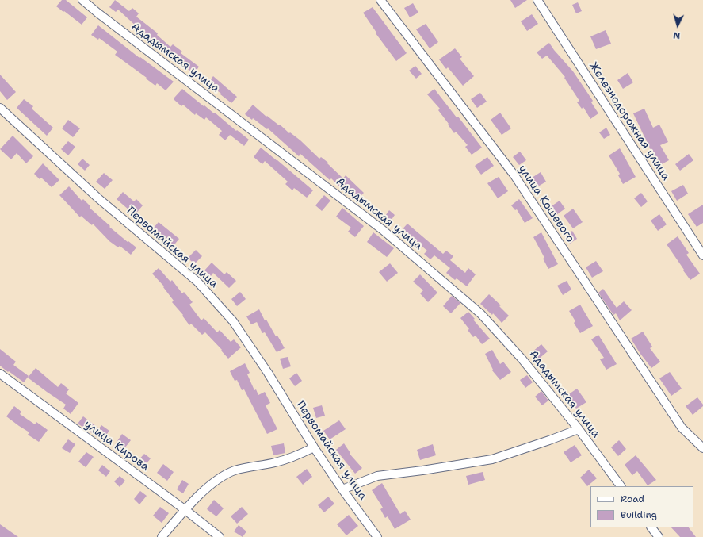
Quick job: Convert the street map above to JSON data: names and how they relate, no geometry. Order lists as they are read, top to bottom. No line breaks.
{"streets":{"street":["Ададымская улица","Железнодорожная улица","улица Кошевого","Первомайская улица","улица Кирова"]},"legend":["Road","Building"],"north":"bottom"}
